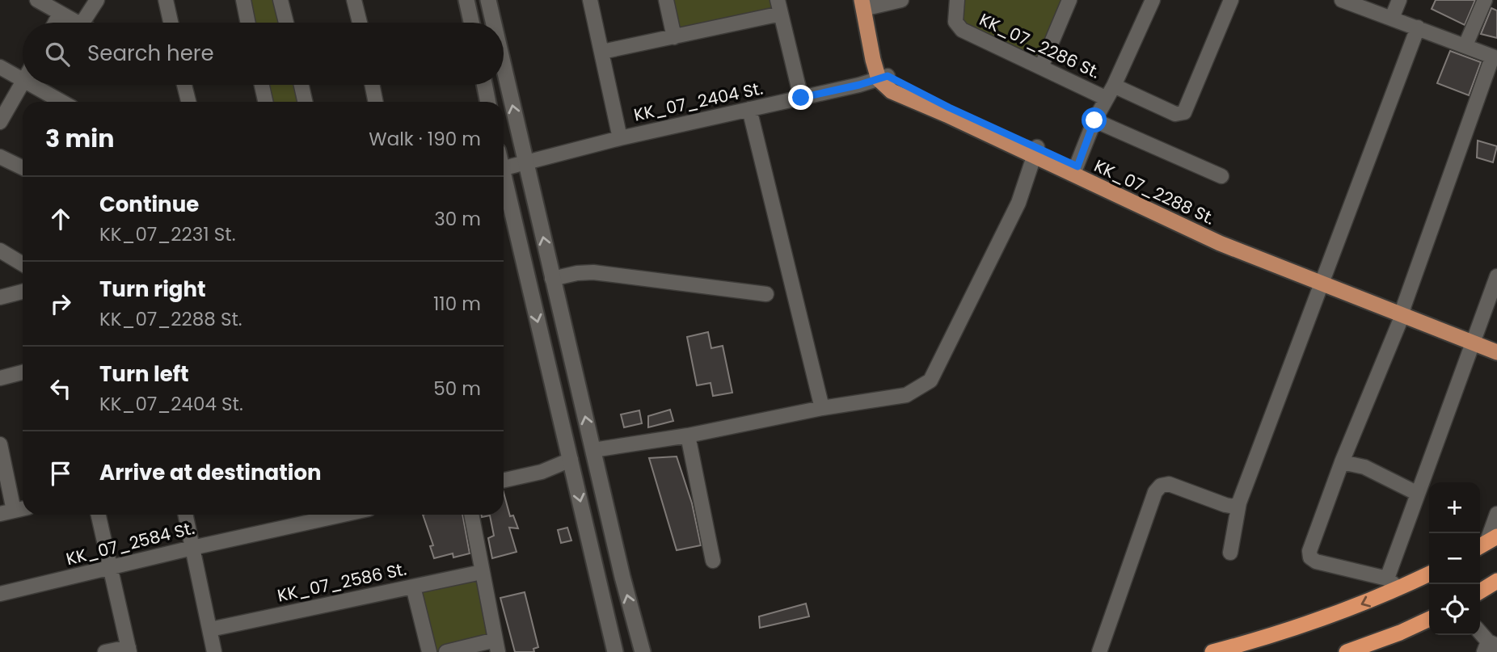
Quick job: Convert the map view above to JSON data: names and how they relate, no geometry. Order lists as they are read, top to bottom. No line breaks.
{"streets":{"main road":["KK_07_2288 St."],"street":["KK_07_2286 St.","KK_07_2404 St.","KK_07_2584 St.","KK_07_2586 St."]},"crossings":[["KK_07_2404 St.","KK_07_2288 St."]],"page":{"search":"Search here","heading":["3 min","Walk · 190 m"],"list":[["Continue","KK_07_2231 St.","30 m"],["Turn right","KK_07_2288 St.","110 m"],["Turn left","KK_07_2404 St.","50 m"],"Arrive at destination"],"map_buttons":["+","−"]}}
